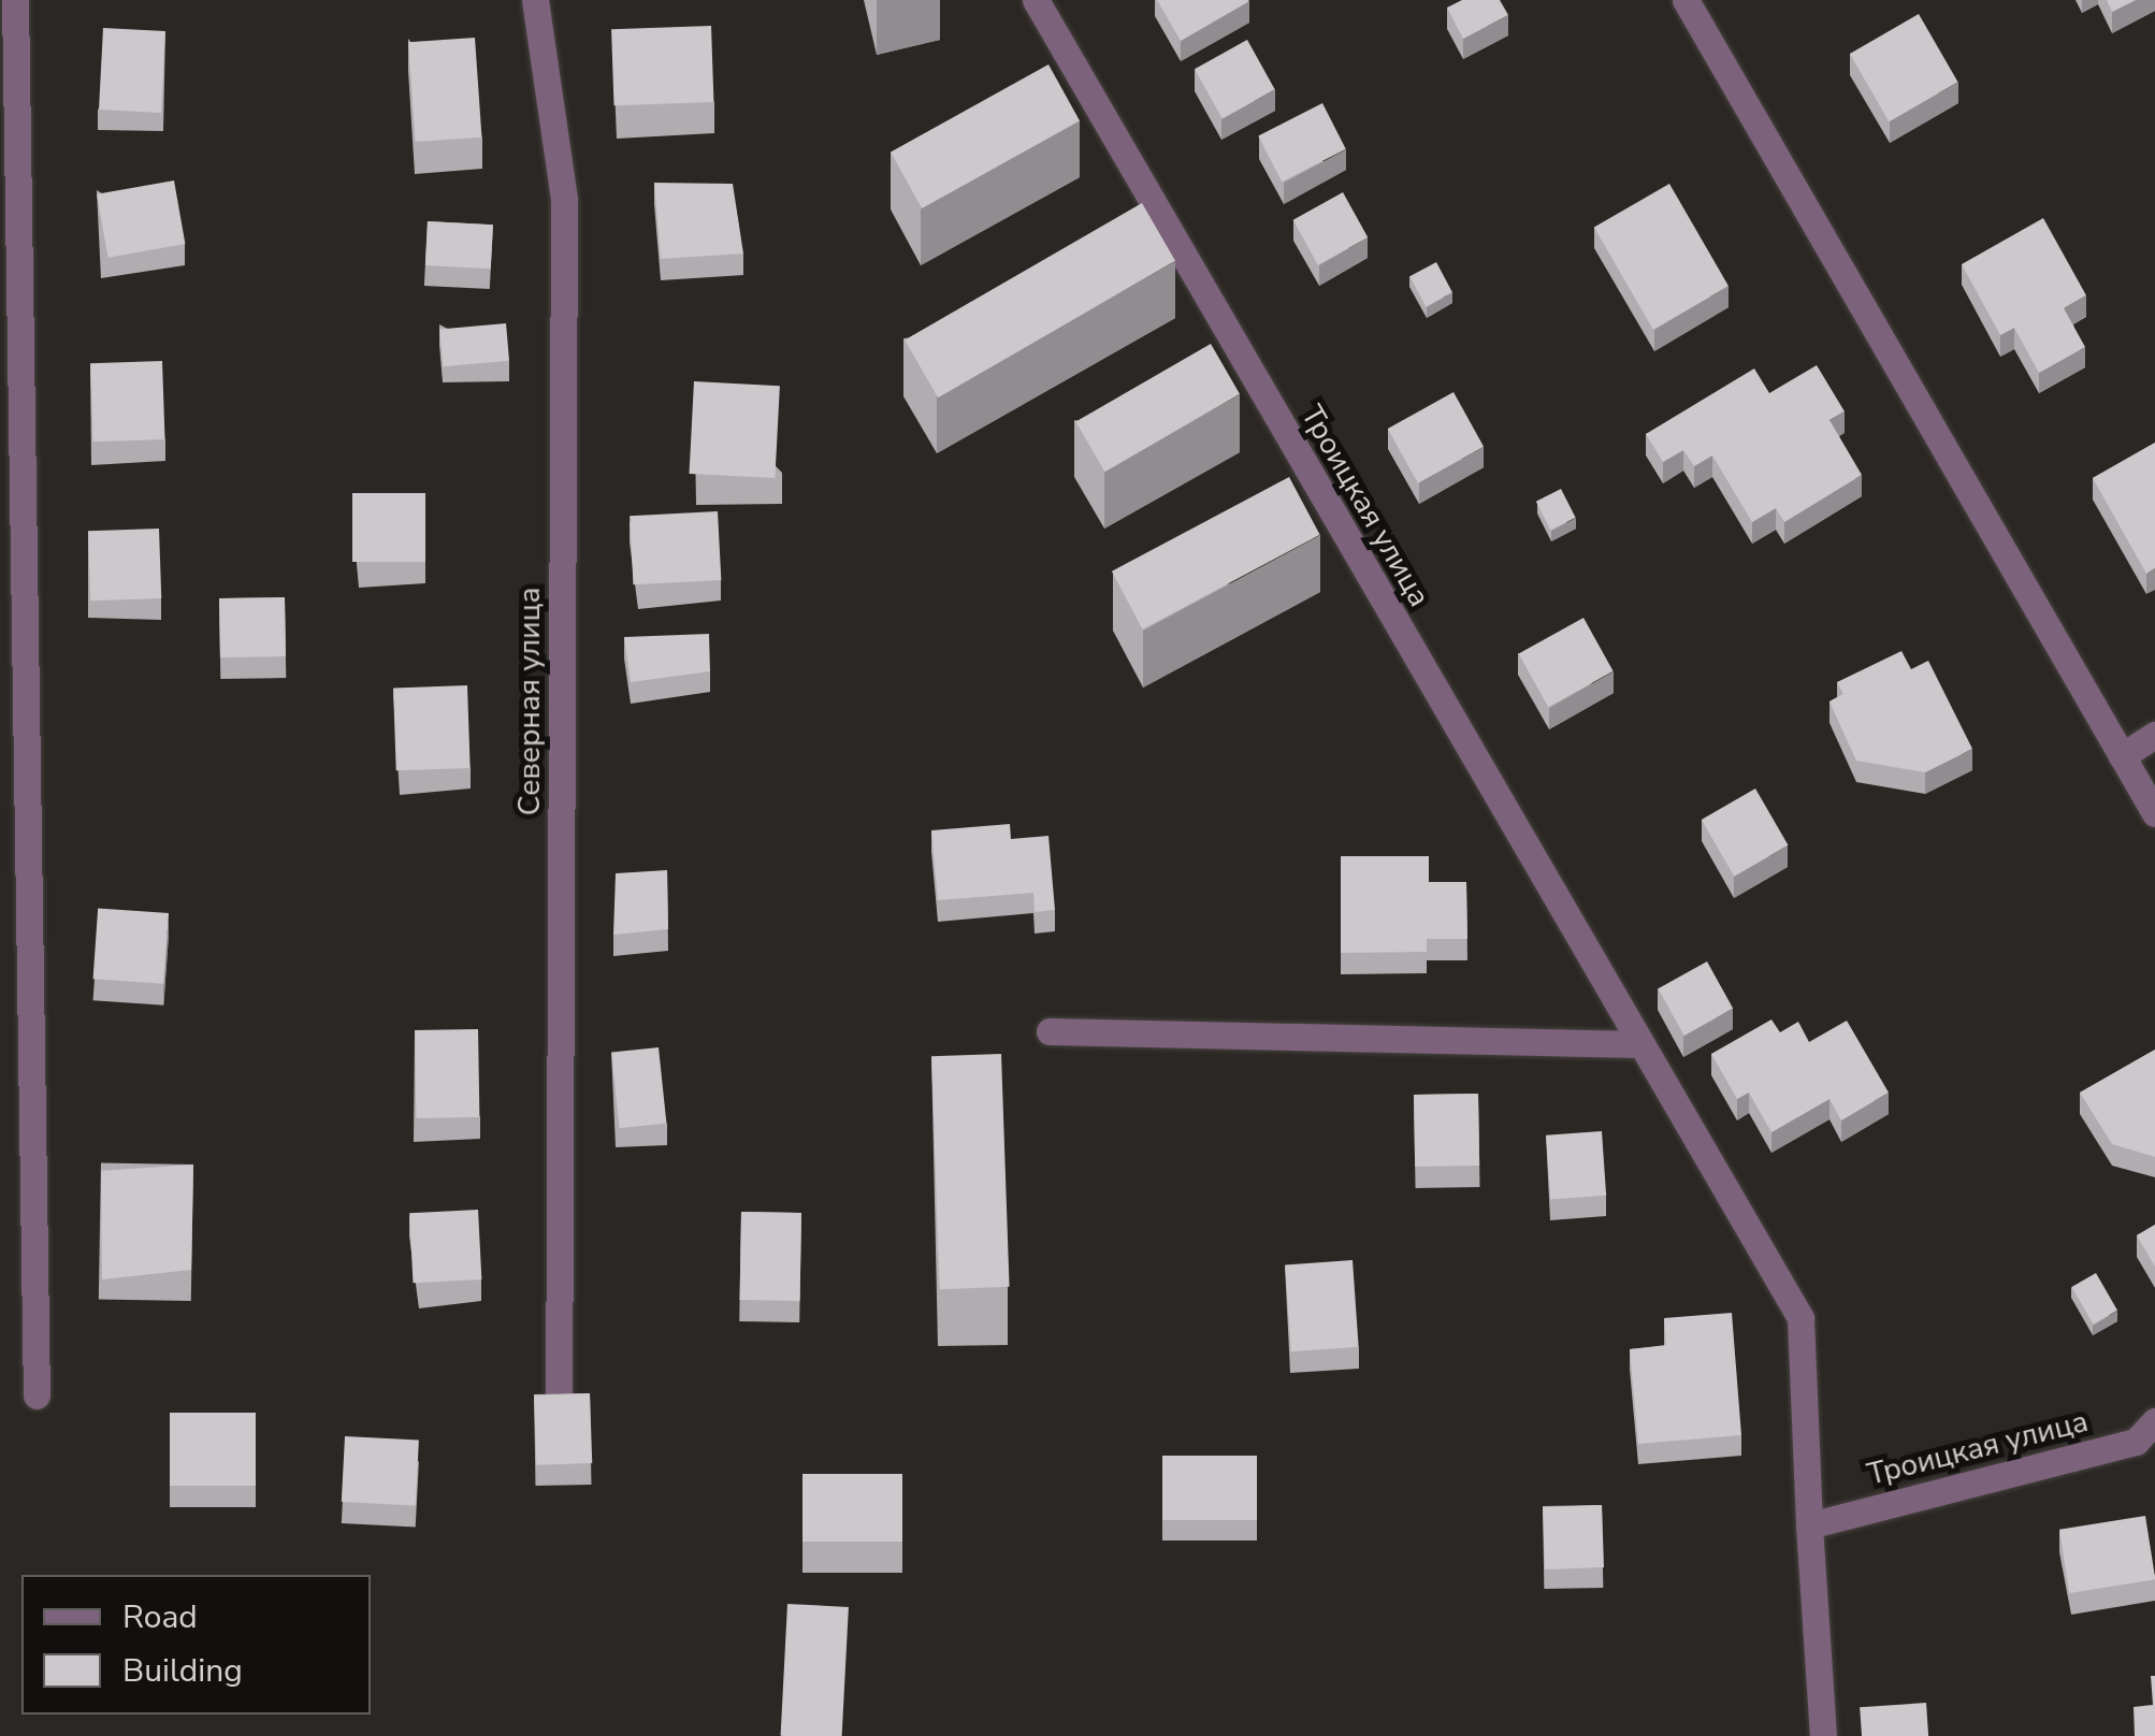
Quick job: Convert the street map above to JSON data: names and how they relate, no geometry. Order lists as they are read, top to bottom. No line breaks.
{"streets":{"street":["Троицкая улица","Северная улица"]},"legend":["Road","Building"]}
